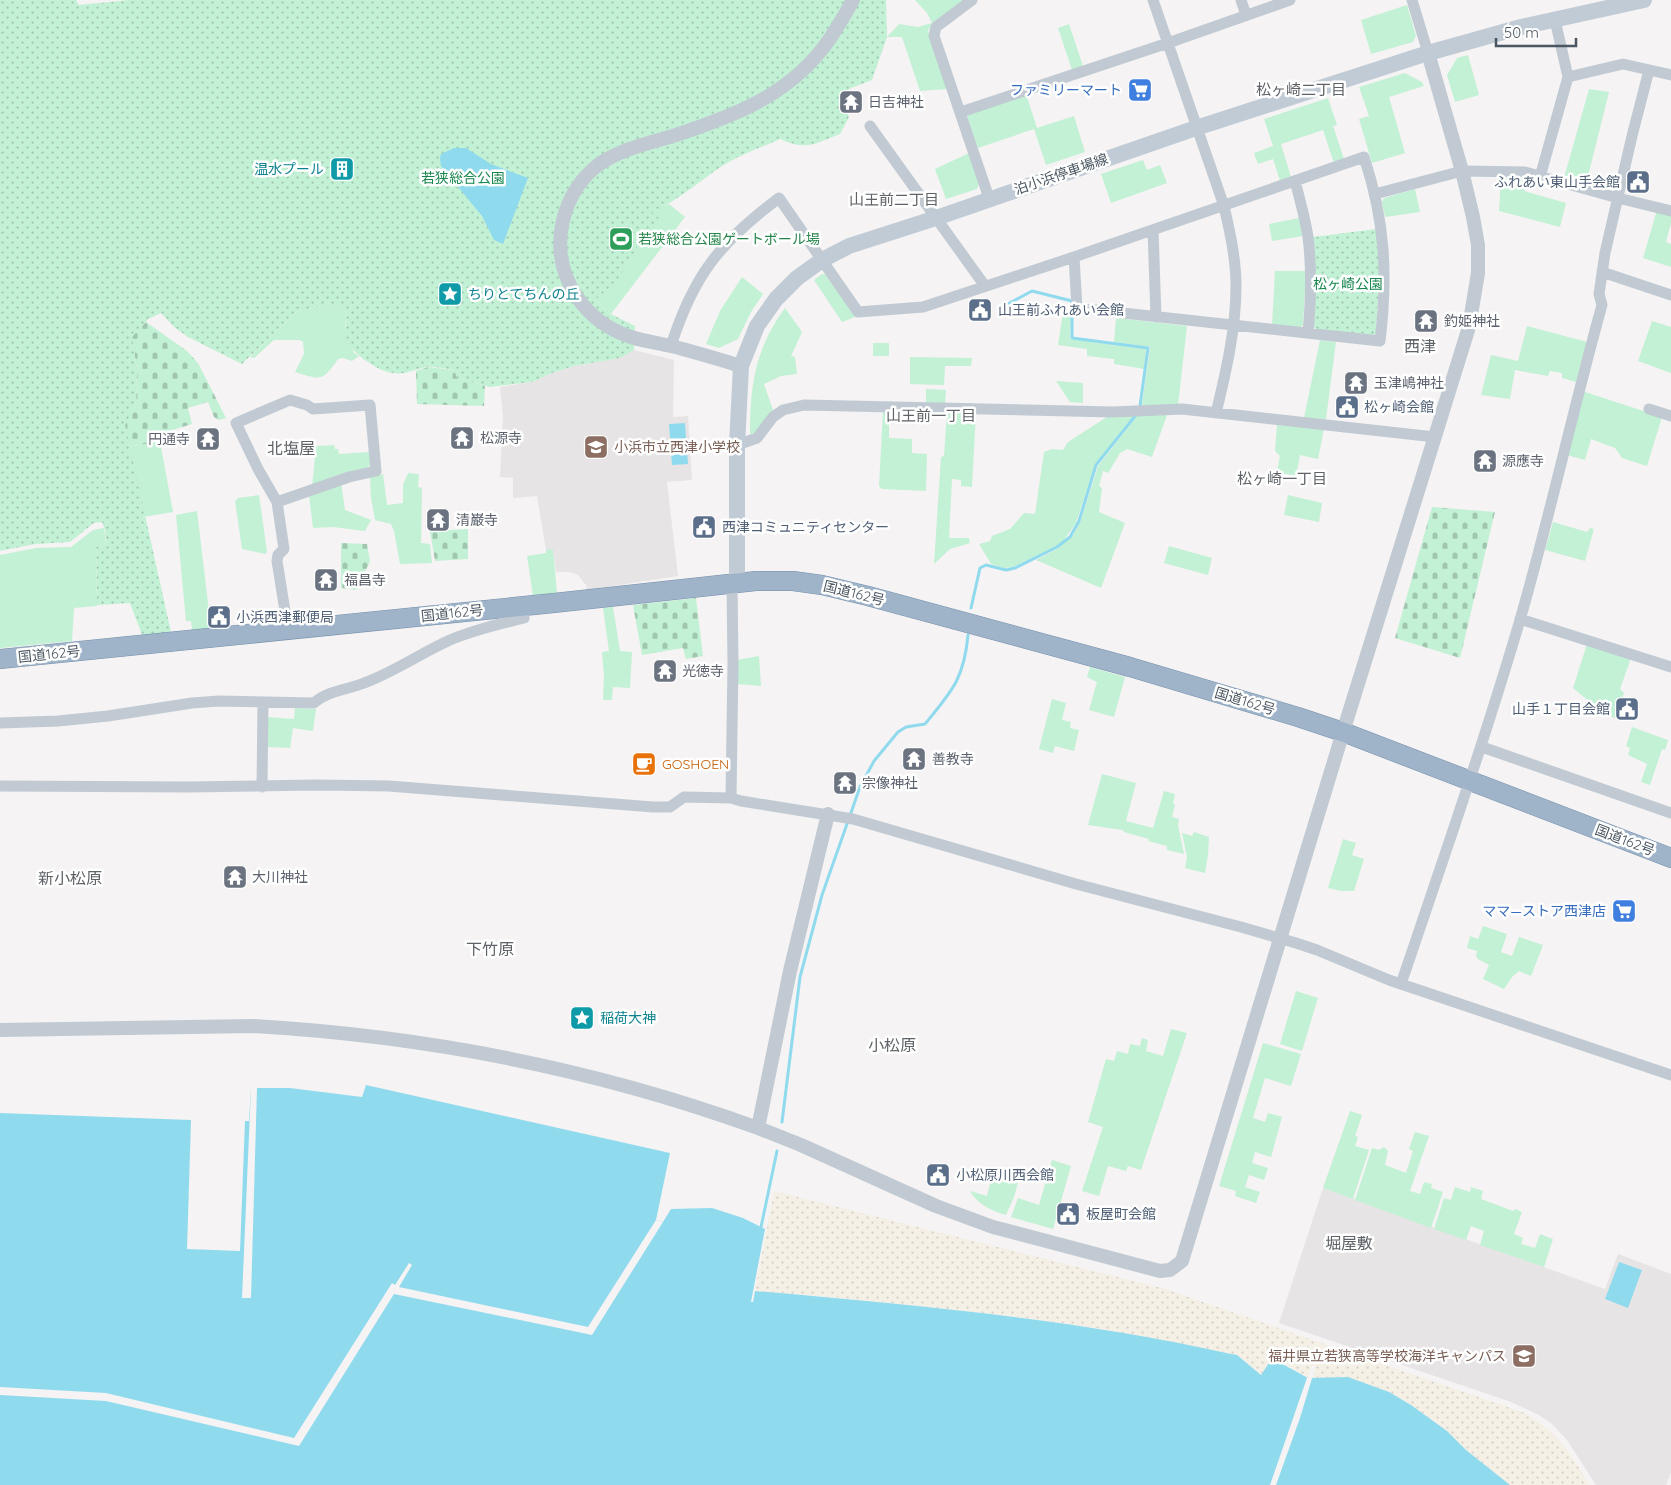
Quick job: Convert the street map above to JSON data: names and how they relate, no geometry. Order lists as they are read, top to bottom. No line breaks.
{"streets":{"highway":["国道162号"],"main road":["泊小浜停車場線"]},"crossings":[["泊小浜停車場線","国道162号"]],"districts":["松ヶ崎二丁目","山王前二丁目","西津","山王前一丁目","北塩屋","松ヶ崎一丁目","新小松原","下竹原","小松原","堀屋敷"],"parks":["若狭総合公園","松ヶ崎公園"],"places":{"supermarket":["ファミリーマート","ママ―ストア西津店"],"temple":["日吉神社","釣姫神社","玉津嶋神社","松源寺","円通寺","源應寺","清巌寺","福昌寺","光徳寺","善教寺","宗像神社","大川神社"],"building":["温水プール"],"public building":["ふれあい東山手会館","山王前ふれあい会館","松ヶ崎会館","西津コミュニティセンター","小浜西津郵便局","山手１丁目会館","小松原川西会館","板屋町会館"],"sports":["若狭総合公園ゲートボール場"],"place":["ちりとてちんの丘","稲荷大神"],"school or university":["小浜市立西津小学校","福井県立若狭高等学校海洋キャンパス"],"cafe":["GOSHOEN"]},"scale_bar":"50 m"}
